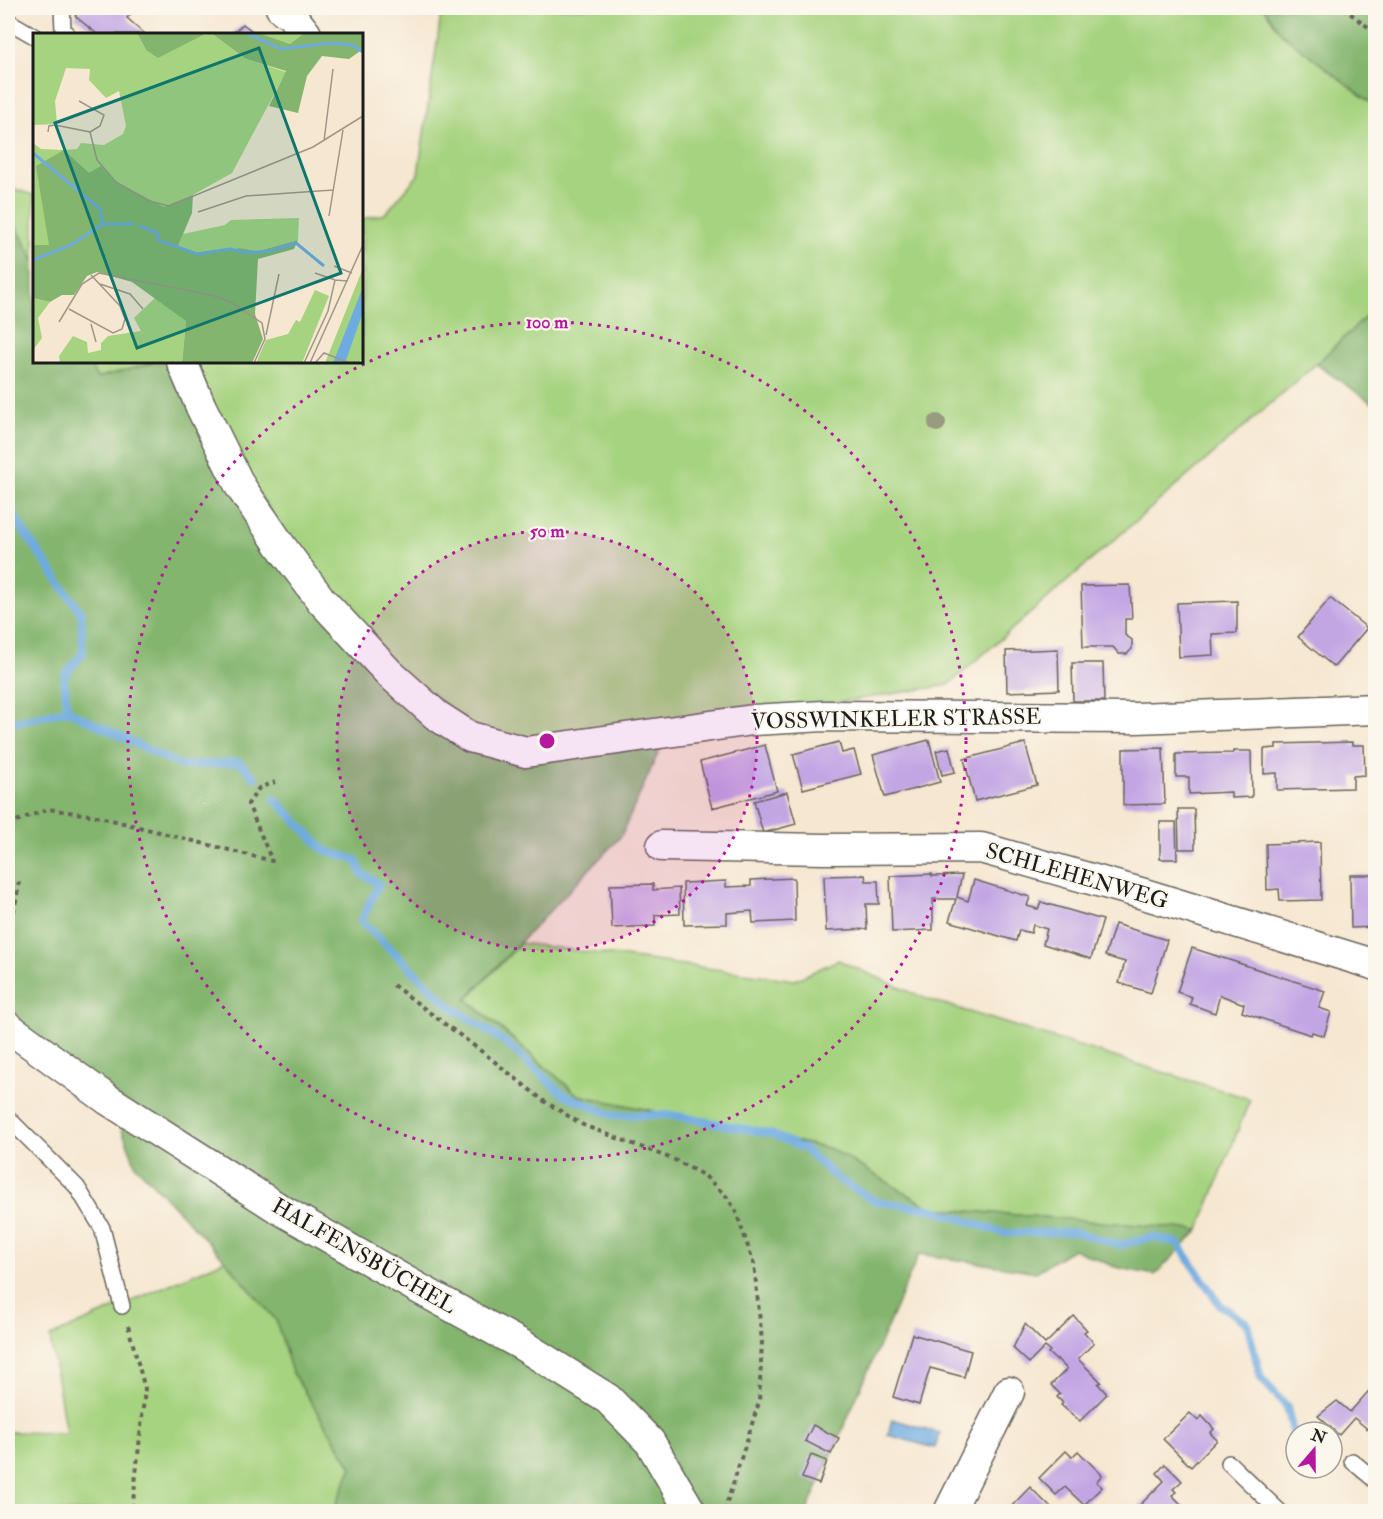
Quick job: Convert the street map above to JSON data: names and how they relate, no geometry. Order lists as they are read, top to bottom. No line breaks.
{"streets":{"street":["VOSSWINKELER STRASSE","SCHLEHENWEG","HALFENSBÜCHEL"]},"north":"top","rings":["100 m","50 m"]}
